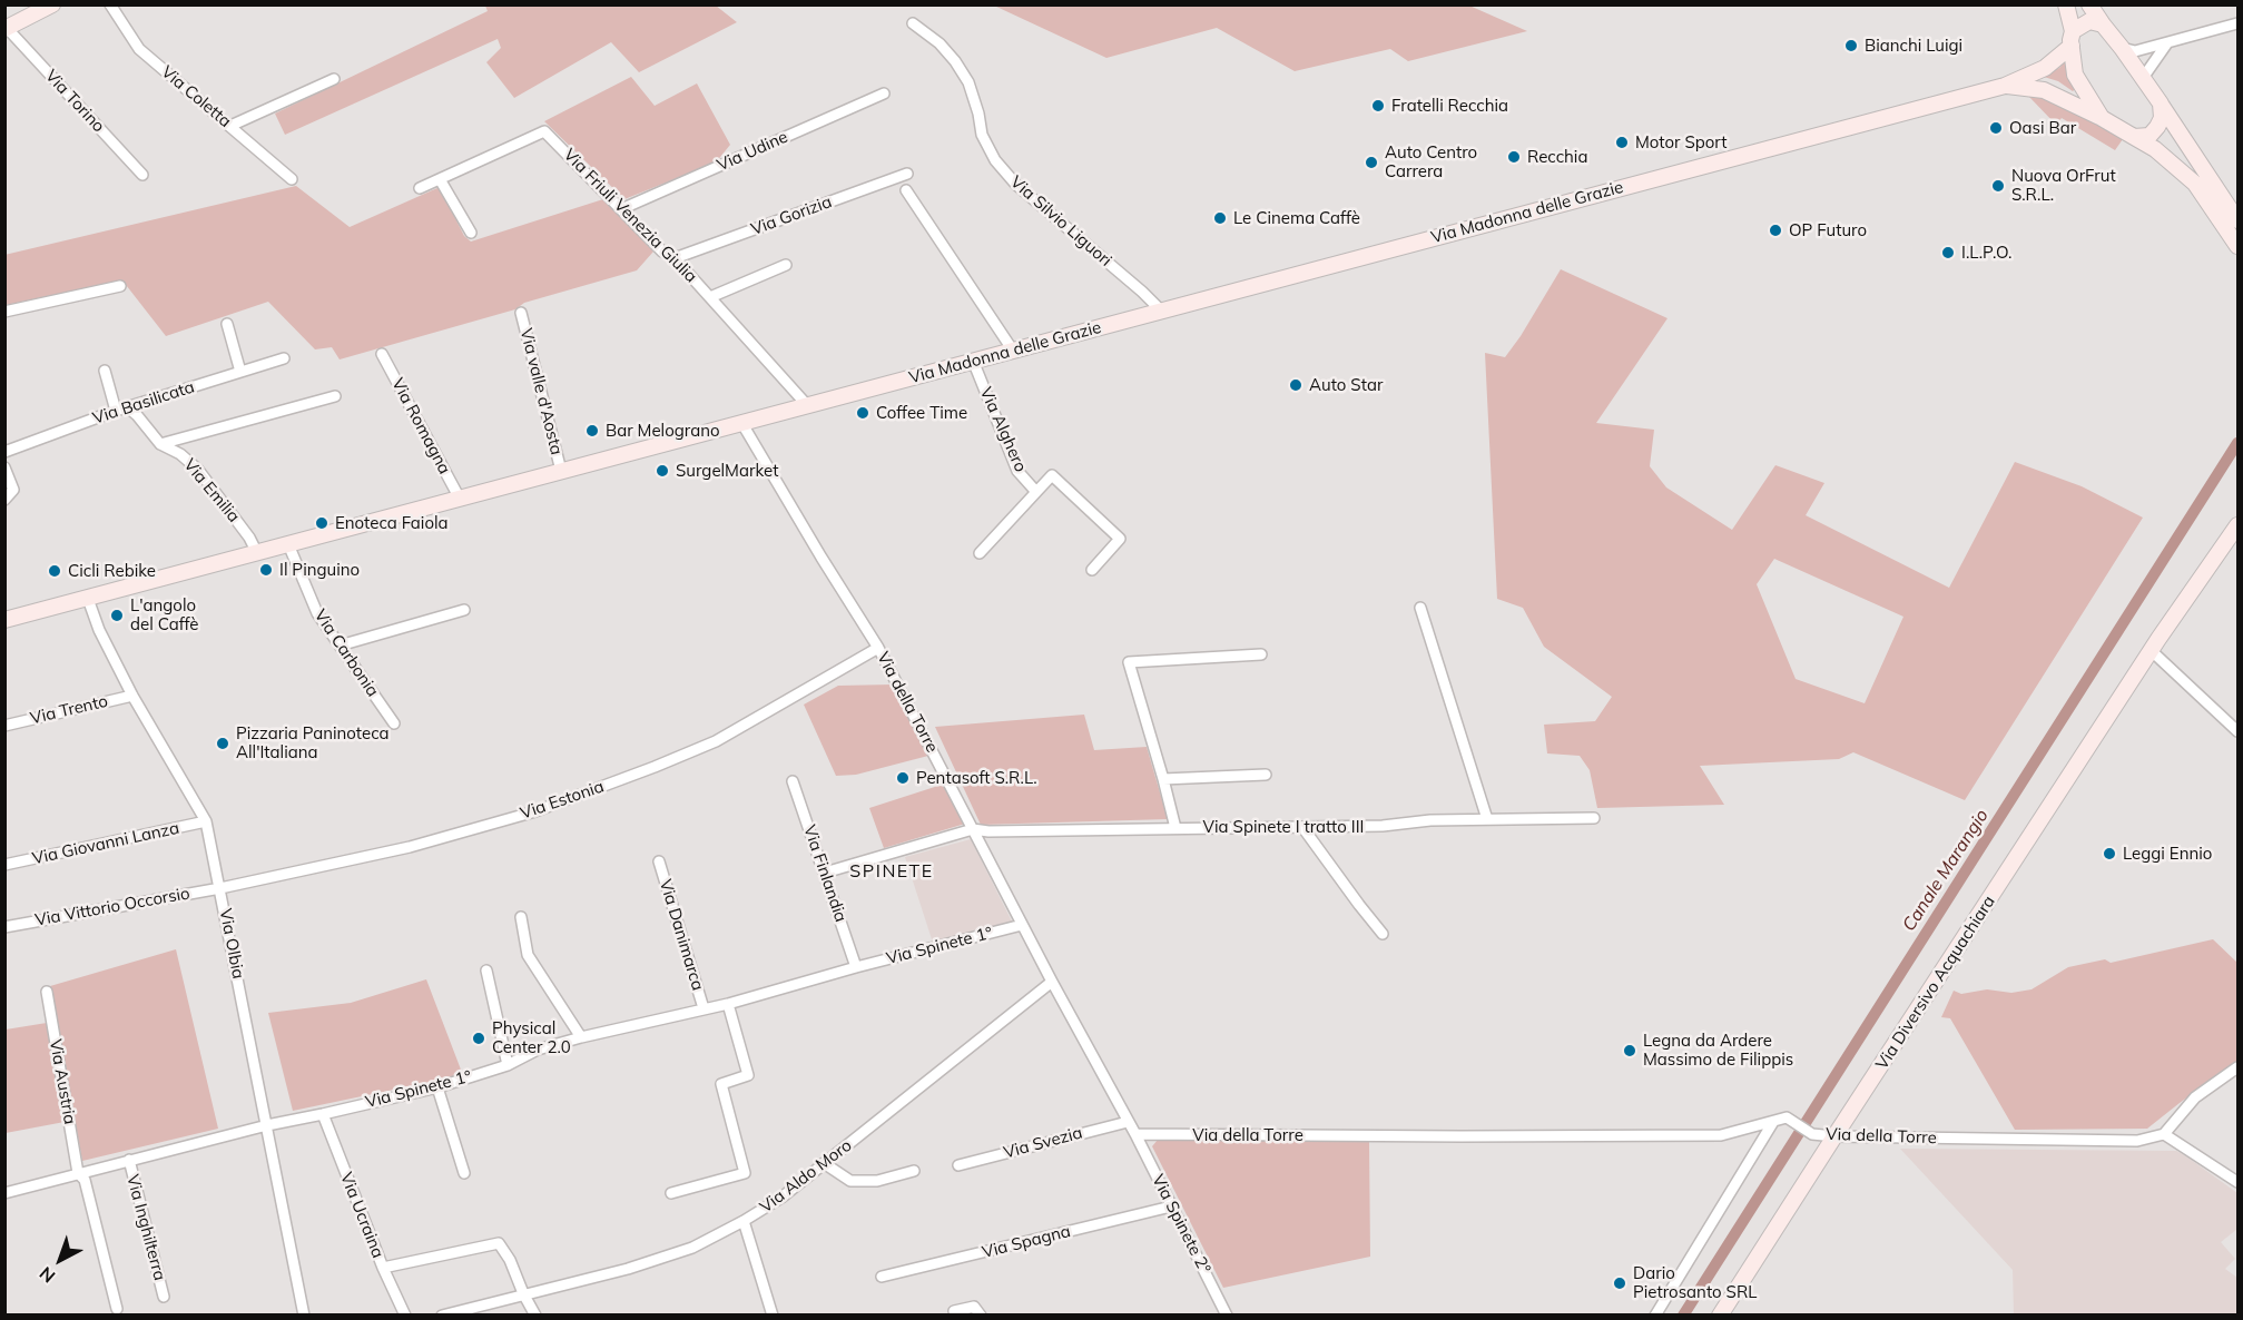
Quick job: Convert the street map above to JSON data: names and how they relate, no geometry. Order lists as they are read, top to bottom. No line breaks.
{"streets":{"street":["Via Coletta","Via Torino","Via Udine","Via Madonna delle Grazie","Via Friuli Venezia Giulia","Via Gorizia","Via Silvio Liguori","Via valle d'Aosta","Via Basilicata","Via Romagna","Via Alghero","Via Emilia","Via Carbonia","Via della Torre","Via Trento","Via Estonia","Via Spinete I tratto III","Via Giovanni Lanza","Via Finlandia","Via Vittorio Occorsio","Via Danimarca","Via Olbia","Via Spinete 1°","Via Diversivo Acquachiara","Via Austria","Via Svezia","Via Aldo Moro","Via Ucraina","Via Spinete 2°","Via Inghilterra","Via Spagna"]},"crossings":[["Via Udine","Via Friuli Venezia Giulia"],["Via Madonna delle Grazie","Via Friuli Venezia Giulia"],["Via Madonna delle Grazie","Via Silvio Liguori"],["Via Madonna delle Grazie","Via valle d'Aosta"],["Via Madonna delle Grazie","Via Romagna"],["Via Madonna delle Grazie","Via Alghero"],["Via Madonna delle Grazie","Via Emilia"],["Via Madonna delle Grazie","Via Carbonia"],["Via Madonna delle Grazie","Via della Torre"],["Via Madonna delle Grazie","Via Olbia"],["Via Friuli Venezia Giulia","Via Gorizia"],["Via Basilicata","Via Emilia"],["Via della Torre","Via Estonia"],["Via della Torre","Via Spinete I tratto III"],["Via della Torre","Via Spinete 1°"],["Via della Torre","Via Diversivo Acquachiara"],["Via della Torre","Via Svezia"],["Via della Torre","Via Aldo Moro"],["Via della Torre","Via Spinete 2°"],["Via Trento","Via Olbia"],["Via Estonia","Via Vittorio Occorsio"],["Via Estonia","Via Olbia"],["Via Spinete I tratto III","Via Finlandia"],["Via Giovanni Lanza","Via Olbia"],["Via Finlandia","Via Spinete 1°"],["Via Vittorio Occorsio","Via Olbia"],["Via Danimarca","Via Spinete 1°"],["Via Olbia","Via Spinete 1°"],["Via Spinete 1°","Via Austria"],["Via Spinete 1°","Via Ucraina"],["Via Spinete 1°","Via Inghilterra"],["Via Spinete 2°","Via Spagna"]],"districts":["SPINETE"],"water":["Canale Marangio"],"places":["Bianchi Luigi","Fratelli Recchia","Oasi Bar","Motor Sport","Recchia","Auto Centro Carrera","Nuova OrFrut S.R.L.","Le Cinema Caffè","OP Futuro","I.L.P.O.","Auto Star","Coffee Time","Bar Melograno","SurgelMarket","Enoteca Faiola","Il Pinguino","Cicli Rebike","L'angolo del Caffè","Pizzaria Paninoteca All'Italiana","Pentasoft S.R.L.","Leggi Ennio","Physical Center 2.0","Legna da Ardere Massimo de Filippis","Dario Pietrosanto SRL"],"north":"bottom left"}
